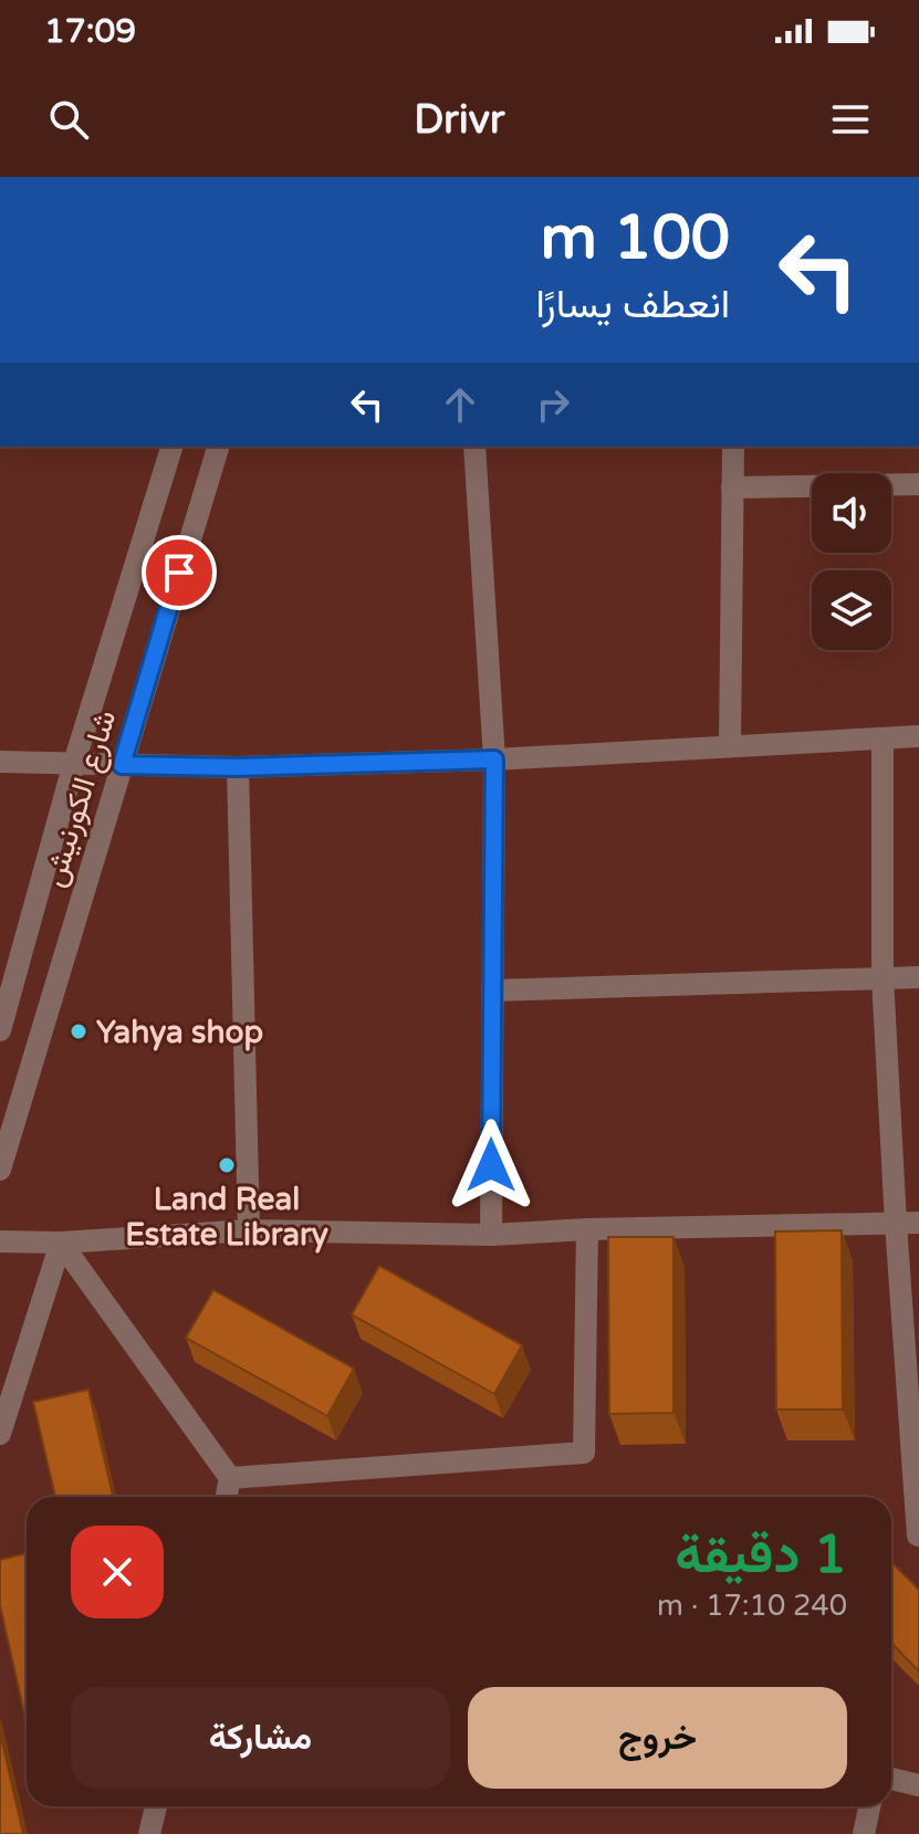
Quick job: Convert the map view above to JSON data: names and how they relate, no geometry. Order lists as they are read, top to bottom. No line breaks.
{"streets":{"street":["شارع الكورنيش"]},"places":["Yahya shop","Land Real Estate Library"],"page":{"status":"17:09","header":"Drivr","turn":["100 m","انعطف يسارًا"],"heading":["1 دقيقة","240 m · 17:10"],"buttons":["خروج","مشاركة"]}}
